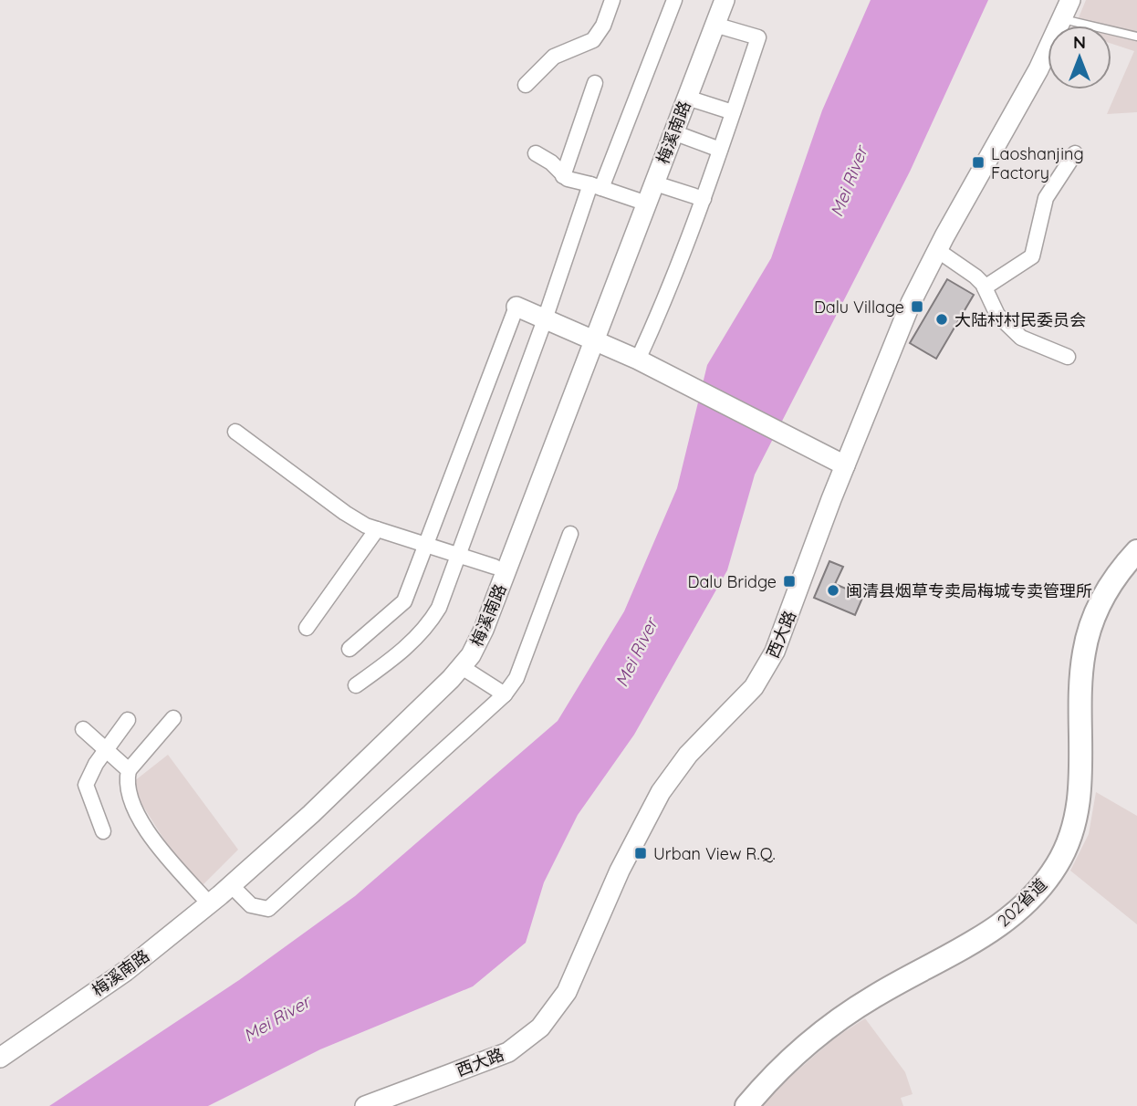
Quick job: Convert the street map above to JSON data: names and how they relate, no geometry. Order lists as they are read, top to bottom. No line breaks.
{"streets":{"main road":["梅溪南路","西大路","202省道"]},"water":["Mei River"],"places":{"transit":["Laoshanjing Factory","Dalu Village","Dalu Bridge","Urban View R.Q."],"other":["大陆村村民委员会","闽清县烟草专卖局梅城专卖管理所"]},"north":"top"}
